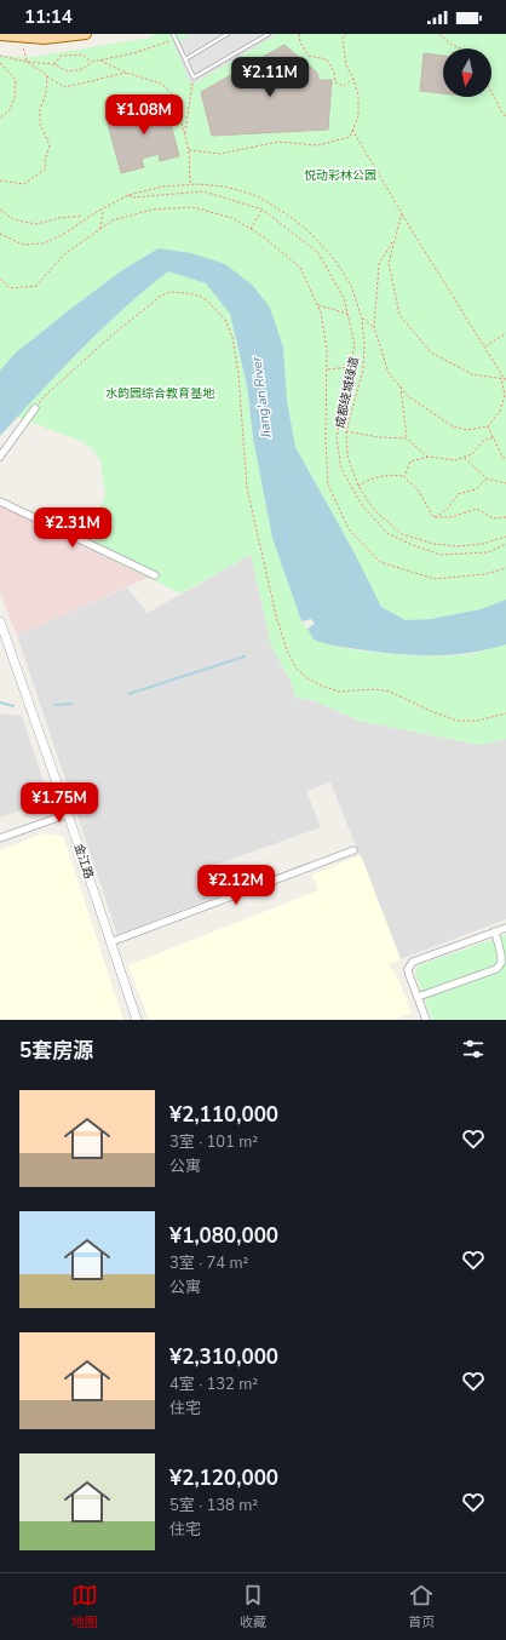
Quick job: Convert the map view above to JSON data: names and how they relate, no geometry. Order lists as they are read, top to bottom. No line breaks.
{"streets":{"street":["金江路"],"path":["成都绕城绿道"]},"water":["Jiang'an River"],"parks":["悦动彩林公园","水韵园综合教育基地"],"north":"bottom","page":{"status":"11:14","price":["¥2.11M","¥1.08M","¥2.31M","¥1.75M","¥2.12M"],"heading":"5套房源","list":[{"name":"¥2,110,000","note":"3室 · 101 m² · 公寓"},{"name":"¥1,080,000","note":"3室 · 74 m² · 公寓"},{"name":"¥2,310,000","note":"4室 · 132 m² · 住宅"},{"name":"¥2,120,000","note":"5室 · 138 m² · 住宅"}],"tabs":["地图","收藏","首页"]}}
